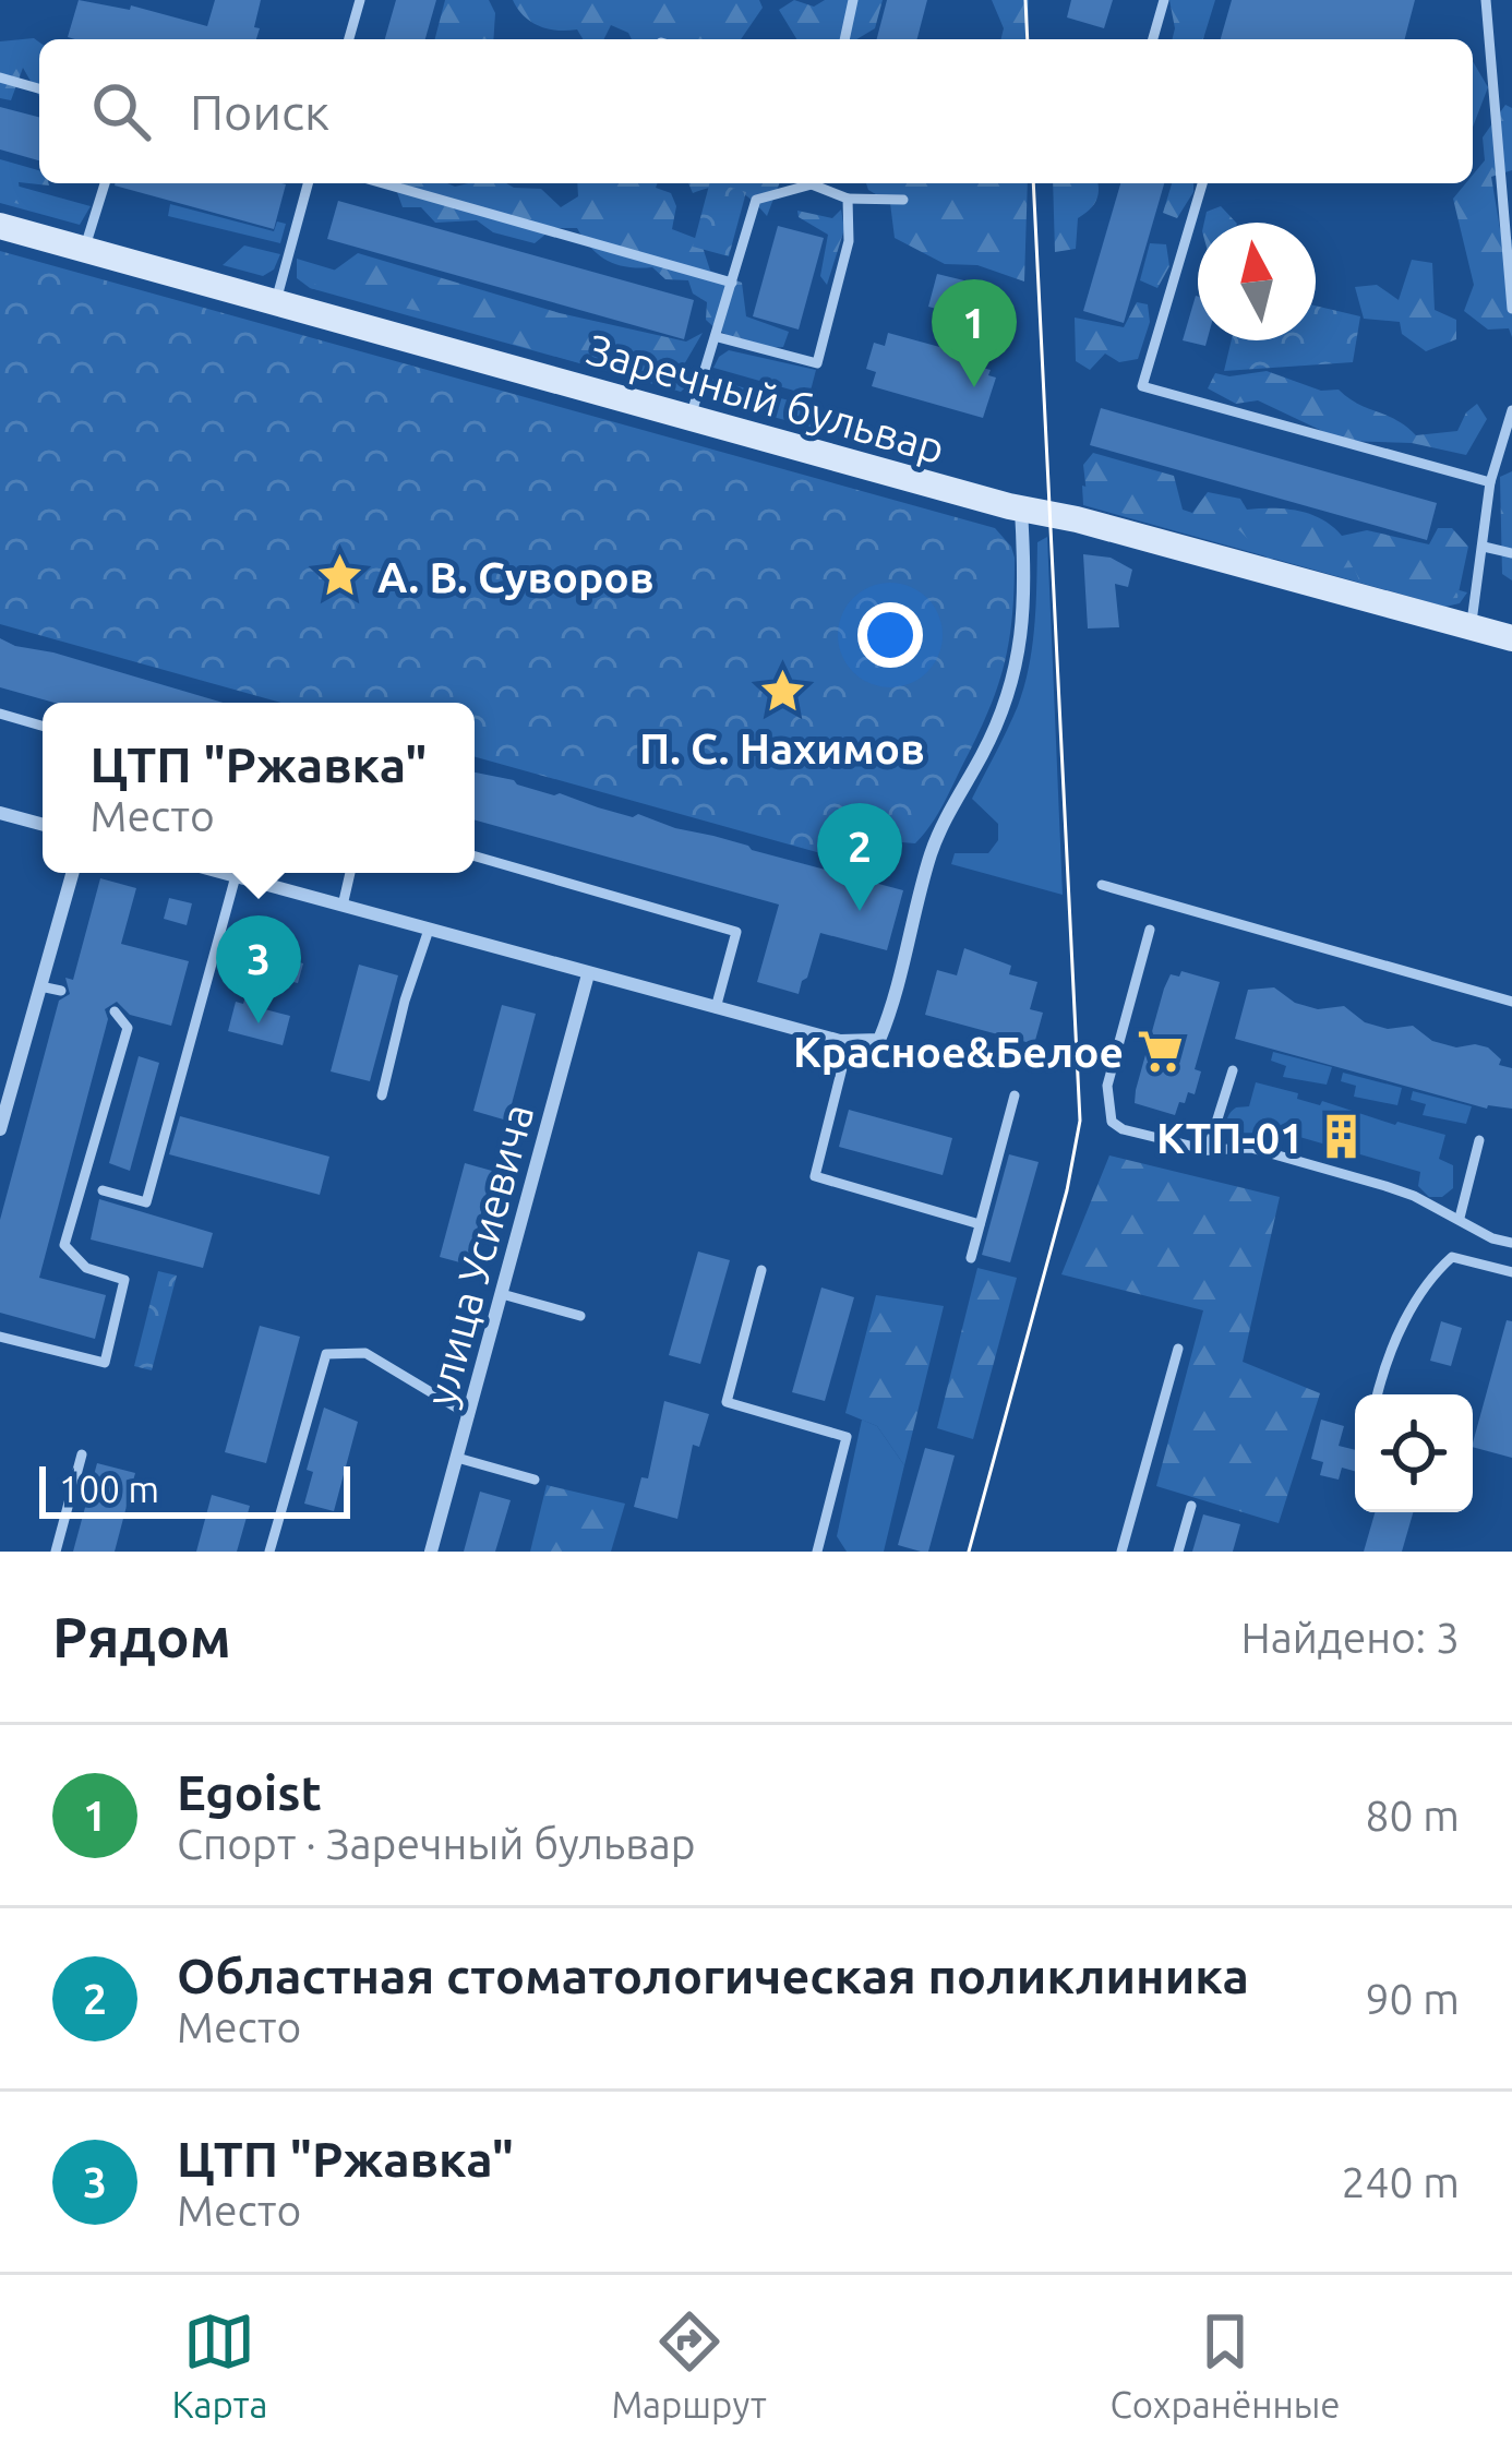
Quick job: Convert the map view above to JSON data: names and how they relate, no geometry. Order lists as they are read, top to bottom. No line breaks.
{"streets":{"street":["Заречный бульвар","улица Усиевича"]},"places":{"place":["А. В. Суворов","П. С. Нахимов"],"supermarket":["Красное&Белое"],"building":["КТП-01"]},"scale_bar":"100 m","north":"top","page":{"search":"Поиск","pins":["1","2","3"],"popup":["ЦТП \"Ржавка\"","Место"],"scale":"100 m","heading":["Рядом","Найдено: 3"],"list":[{"mark":"1","name":"Egoist","note":"Спорт · Заречный бульвар","value":"80 m"},{"mark":"2","name":"Областная стоматологическая поликлиника","note":"Место","value":"90 m"},{"mark":"3","name":"ЦТП \"Ржавка\"","note":"Место","value":"240 m"}],"nav":["Карта","Маршрут","Сохранённые"]}}
